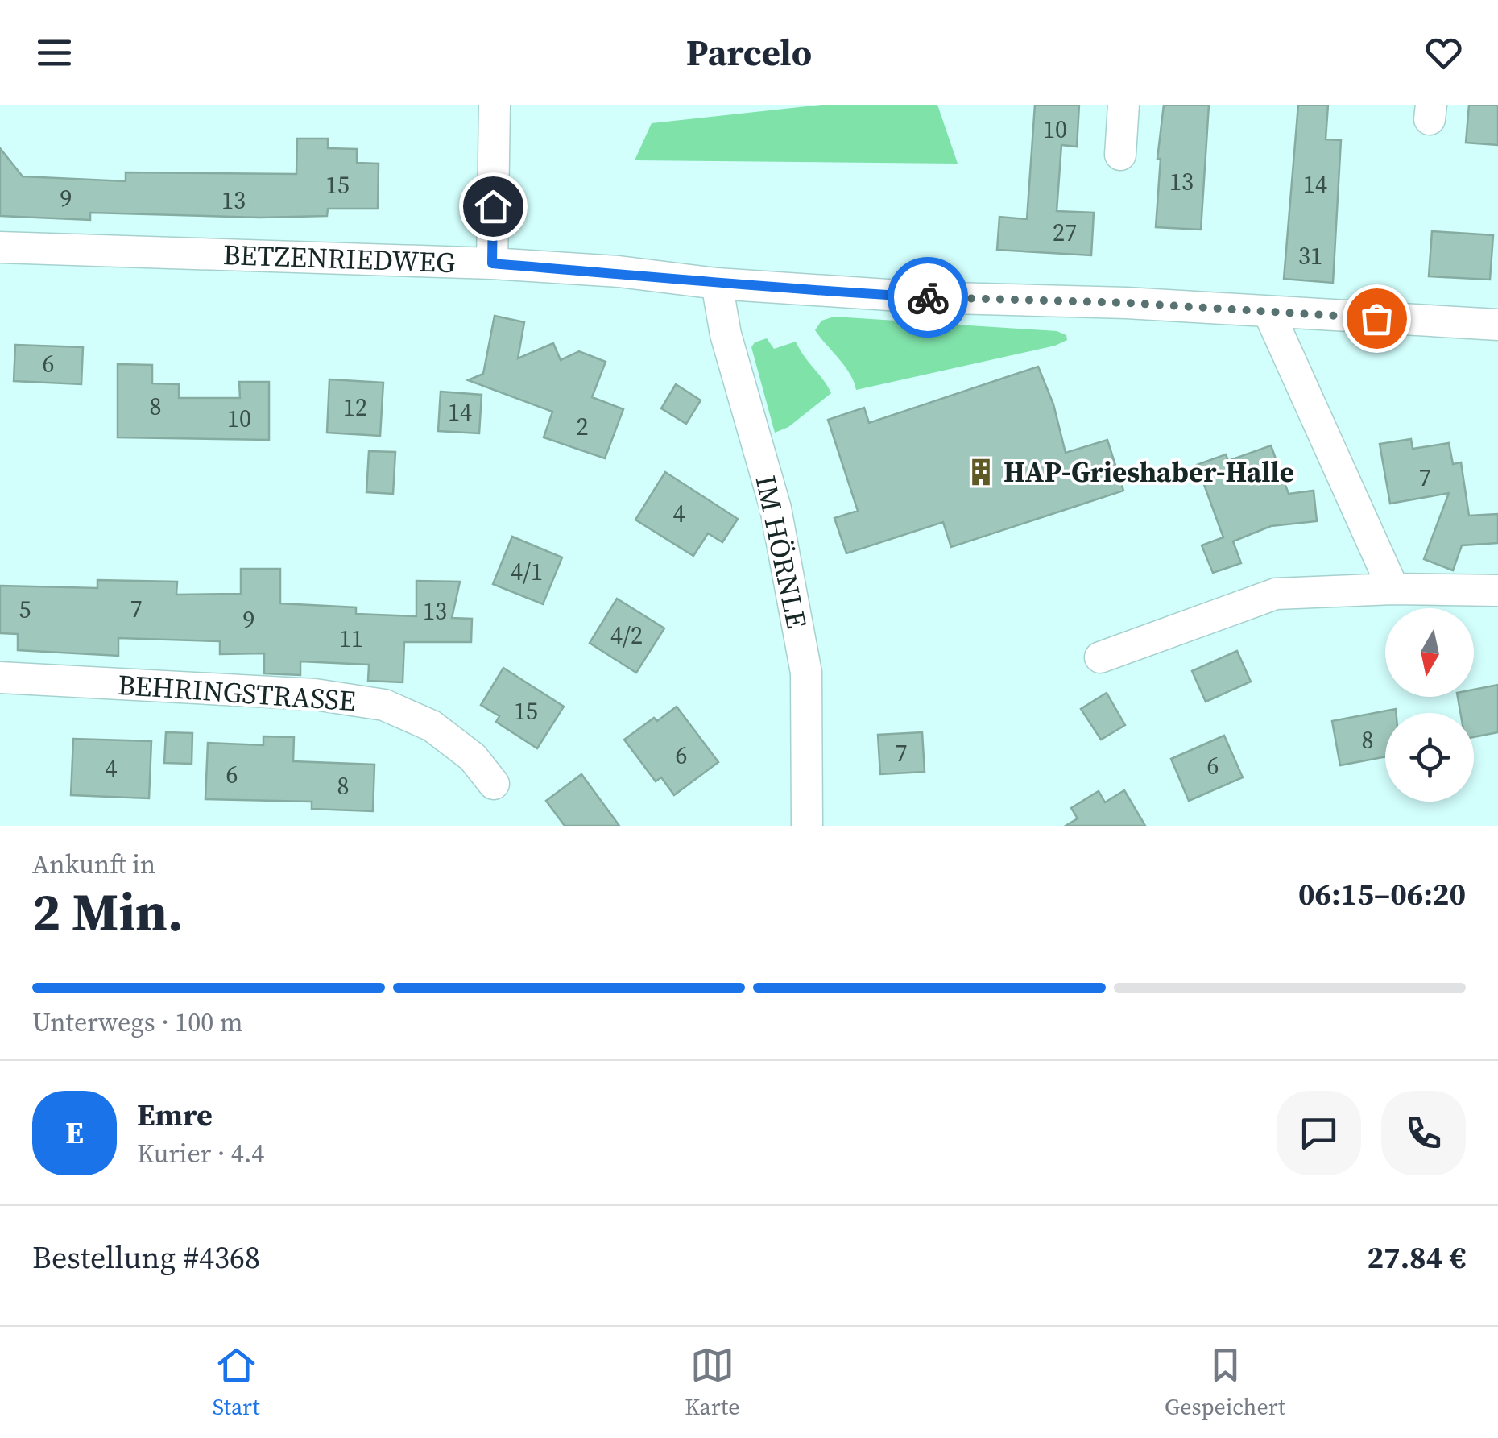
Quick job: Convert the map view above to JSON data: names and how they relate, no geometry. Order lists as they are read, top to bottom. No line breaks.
{"streets":{"street":["BETZENRIEDWEG","IM HÖRNLE","BEHRINGSTRASSE"]},"crossings":[["BETZENRIEDWEG","IM HÖRNLE"]],"places":{"building":["HAP-Grieshaber-Halle"]},"house_numbers":["10","13","14","15","9","13","27","31","6","8","12","14","10","2","7","4","4/1","7","5","13","9","4/2","11","15","8","7","6","6","4","6","8"],"north":"bottom","page":{"header":"Parcelo","heading":["2 Min.","Ankunft in","06:15–06:20"],"panel":["Emre","Kurier · 4.4","Bestellung #4368","27.84 €"],"bar":"Unterwegs · 100 m","round":"E","tabs":["Start","Karte","Gespeichert"]}}
